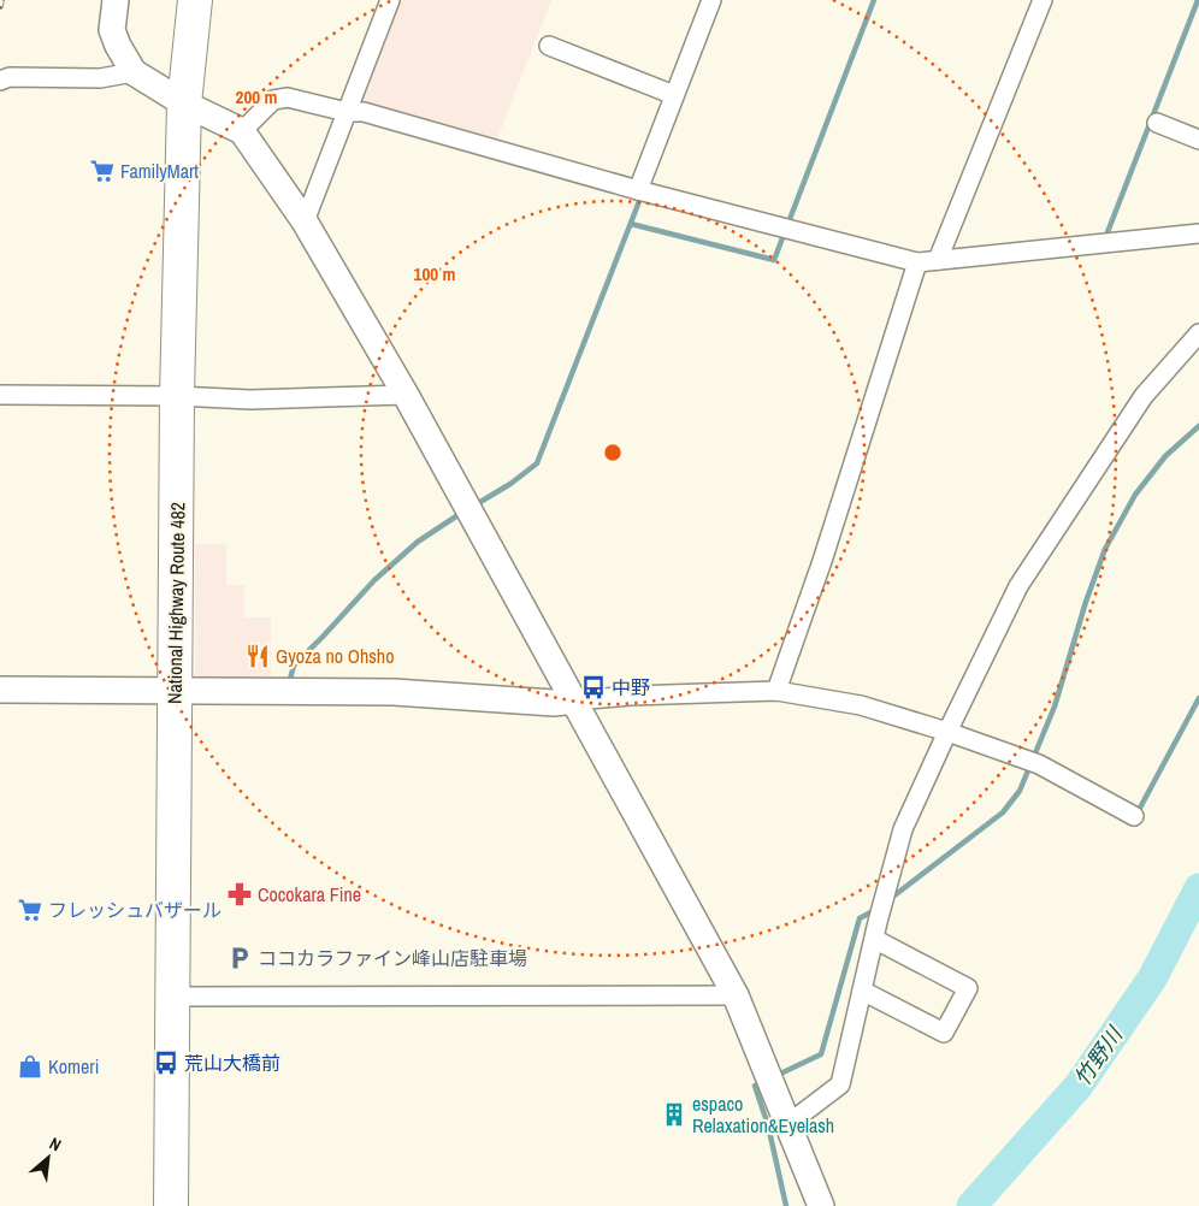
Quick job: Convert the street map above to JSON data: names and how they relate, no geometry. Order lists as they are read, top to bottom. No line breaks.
{"streets":{"highway":["National Highway Route 482"]},"water":["竹野川"],"places":{"supermarket":["FamilyMart","フレッシュバザール"],"restaurant":["Gyoza no Ohsho"],"bus stop":["中野","荒山大橋前"],"pharmacy":["Cocokara Fine"],"parking":["ココカラファイン峰山店駐車場"],"shop":["Komeri"],"building":["espaco Relaxation&Eyelash"]},"north":"top right","rings":["200 m","100 m"]}
